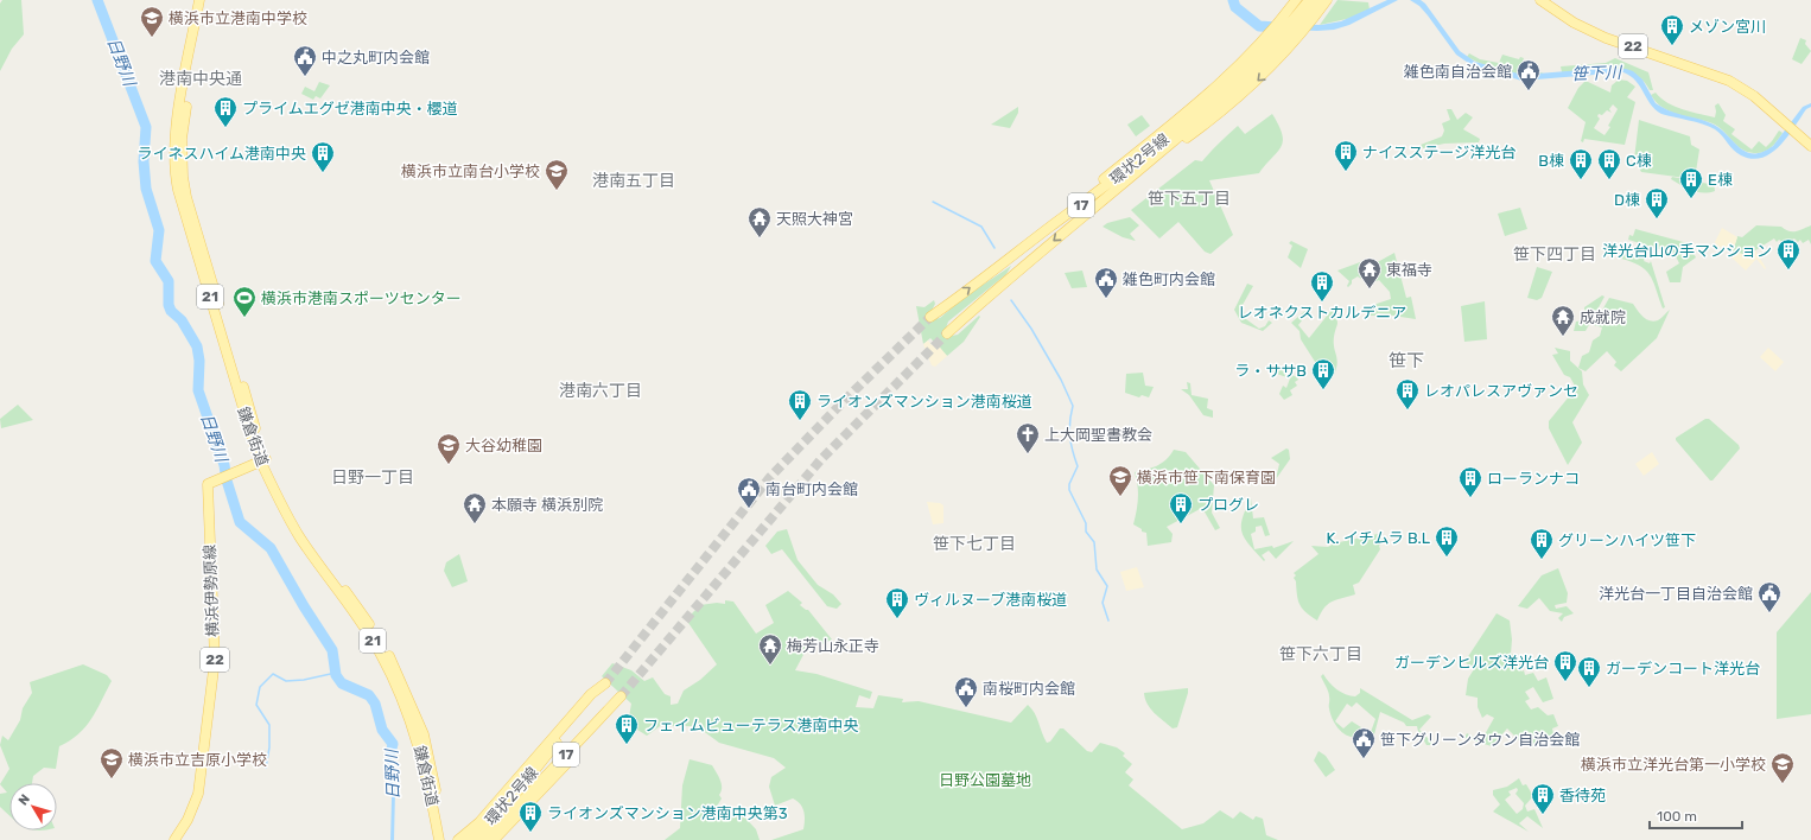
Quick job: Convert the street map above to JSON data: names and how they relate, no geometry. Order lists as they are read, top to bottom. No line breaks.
{"streets":{"main road":["22","環状2号線","17","21","鎌倉街道","横浜伊勢原線"]},"crossings":[["環状2号線","17"],["鎌倉街道","横浜伊勢原線"]],"districts":["港南中央通","港南五丁目","笹下五丁目","笹下四丁目","笹下","港南六丁目","日野一丁目","笹下七丁目","笹下六丁目"],"water":["日野川","笹下川"],"parks":["日野公園墓地"],"places":{"school or university":["横浜市立港南中学校","横浜市立南台小学校","大谷幼稚園","横浜市笹下南保育園","横浜市立吉原小学校","横浜市立洋光台第一小学校"],"building":["メゾン宮川","プライムエグゼ港南中央・櫻道","ナイスステージ洋光台","ライネスハイム港南中央","B棟","C棟","E棟","D棟","洋光台山の手マンション","レオネクストカルデニア","ラ・ササB","レオパレスアヴァンセ","ライオンズマンション港南桜道","ローランナコ","プログレ","K. イチムラ B.L","グリーンハイツ笹下","ヴィルヌーブ港南桜道","ガーデンヒルズ洋光台","ガーデンコート洋光台","フェイムビューテラス港南中央","香待苑","ライオンズマンション港南中央第3"],"public building":["中之丸町内会館","雑色南自治会館","雑色町内会館","南台町内会館","洋光台一丁目自治会館","南桜町内会館","笹下グリーンタウン自治会館"],"temple":["天照大神宮","東福寺","成就院","本願寺 横浜別院","梅芳山永正寺"],"sports":["横浜市港南スポーツセンター"],"church":["上大岡聖書教会"]},"scale_bar":"100 m","north":"top left"}
